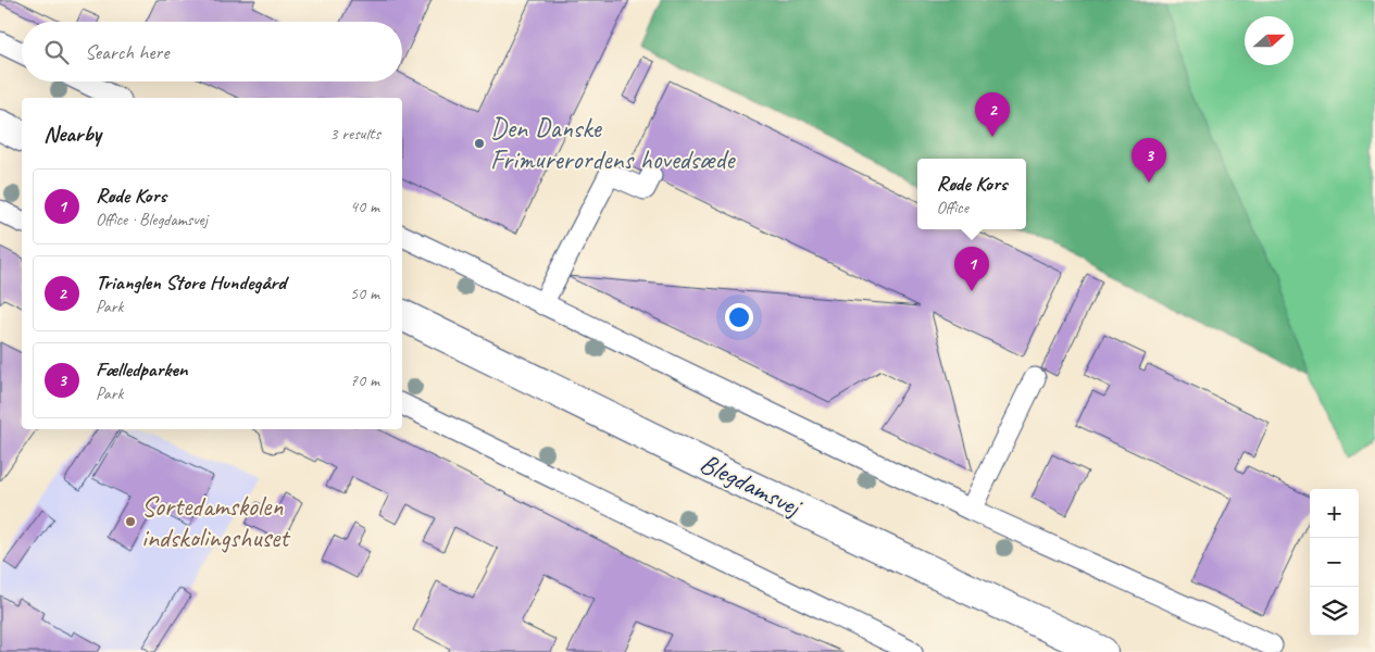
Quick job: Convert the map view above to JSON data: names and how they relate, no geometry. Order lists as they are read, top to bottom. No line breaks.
{"streets":{"street":["Blegdamsvej"]},"places":["Den Danske Frimurerordens hovedsæde","Sortedamskolen indskolingshuset"],"north":"right","page":{"search":"Search here","pins":["2","3","1"],"heading":["Nearby","3 results"],"popup":["Røde Kors","Office"],"list":[{"mark":"1","name":"Røde Kors","note":"Office · Blegdamsvej","value":"40 m"},{"mark":"2","name":"Trianglen Store Hundegård","note":"Park","value":"50 m"},{"mark":"3","name":"Fælledparken","note":"Park","value":"70 m"}],"map_buttons":["+","−"]}}
